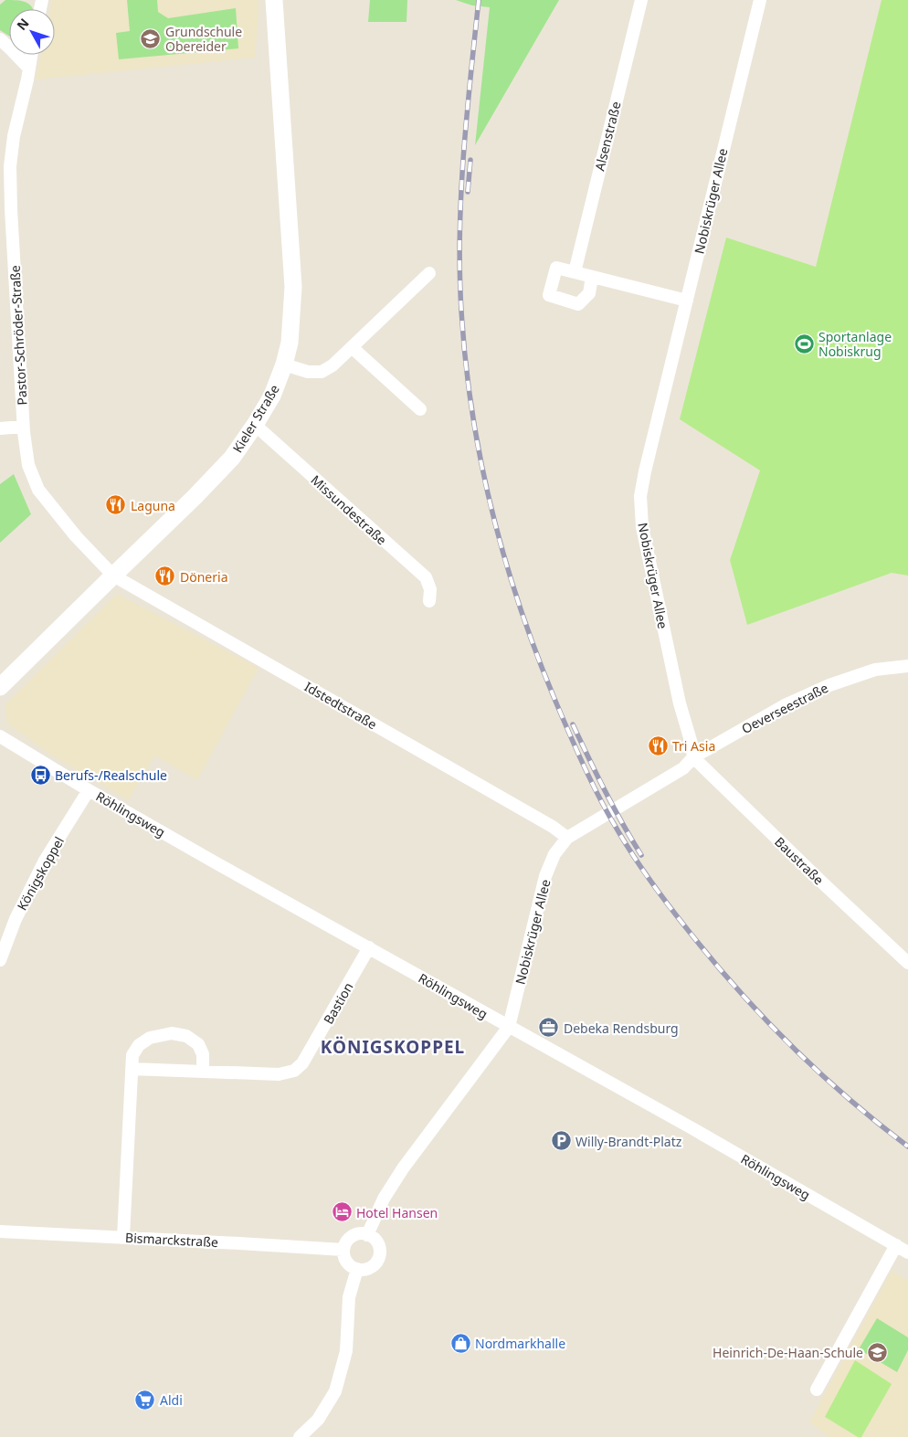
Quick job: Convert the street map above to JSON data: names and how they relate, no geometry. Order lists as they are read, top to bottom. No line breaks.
{"streets":{"main road":["Kieler Straße"],"street":["Alsenstraße","Nobiskrüger Allee","Pastor-Schröder-Straße","Missundestraße","Idstedtstraße","Oeverseestraße","Röhlingsweg","Baustraße","Königskoppel","Bastion","Bismarckstraße"]},"crossings":[["Nobiskrüger Allee","Idstedtstraße"],["Nobiskrüger Allee","Oeverseestraße"],["Nobiskrüger Allee","Röhlingsweg"],["Nobiskrüger Allee","Baustraße"],["Pastor-Schröder-Straße","Kieler Straße"],["Pastor-Schröder-Straße","Idstedtstraße"],["Kieler Straße","Missundestraße"],["Kieler Straße","Idstedtstraße"],["Oeverseestraße","Baustraße"],["Röhlingsweg","Königskoppel"],["Röhlingsweg","Bastion"]],"districts":["KÖNIGSKOPPEL"],"places":{"school or university":["Grundschule Obereider","Heinrich-De-Haan-Schule"],"sports":["Sportanlage Nobiskrug"],"restaurant":["Laguna","Döneria","Tri Asia"],"bus stop":["Berufs-/Realschule"],"office":["Debeka Rendsburg"],"parking":["Willy-Brandt-Platz"],"hotel":["Hotel Hansen"],"shop":["Nordmarkhalle"],"supermarket":["Aldi"]},"north":"top left"}
